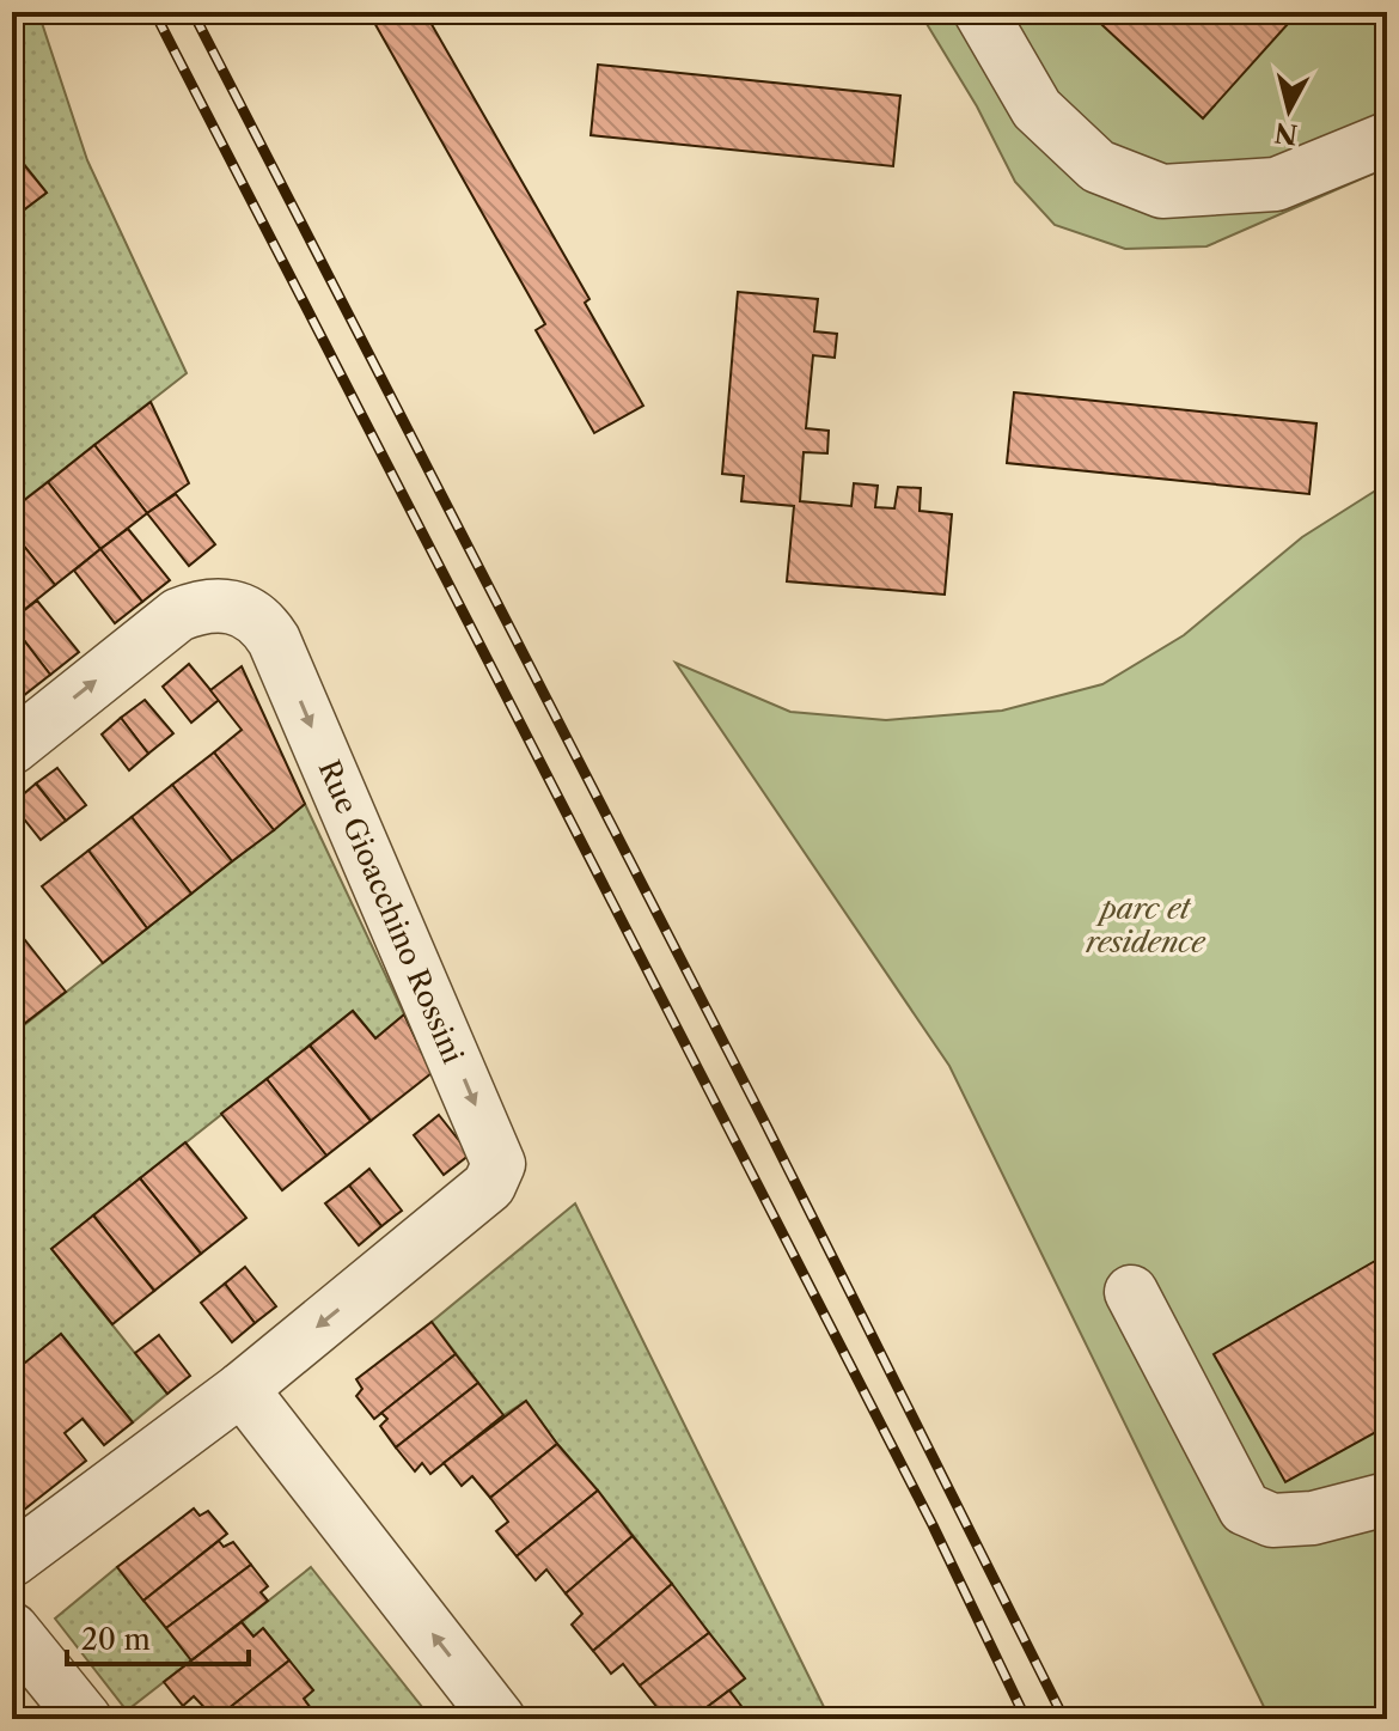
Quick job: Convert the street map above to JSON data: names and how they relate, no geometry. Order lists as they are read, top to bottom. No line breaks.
{"streets":{"street":["Rue Gioacchino Rossini"]},"parks":["parc et residence"],"scale_bar":"20 m","north":"bottom"}
